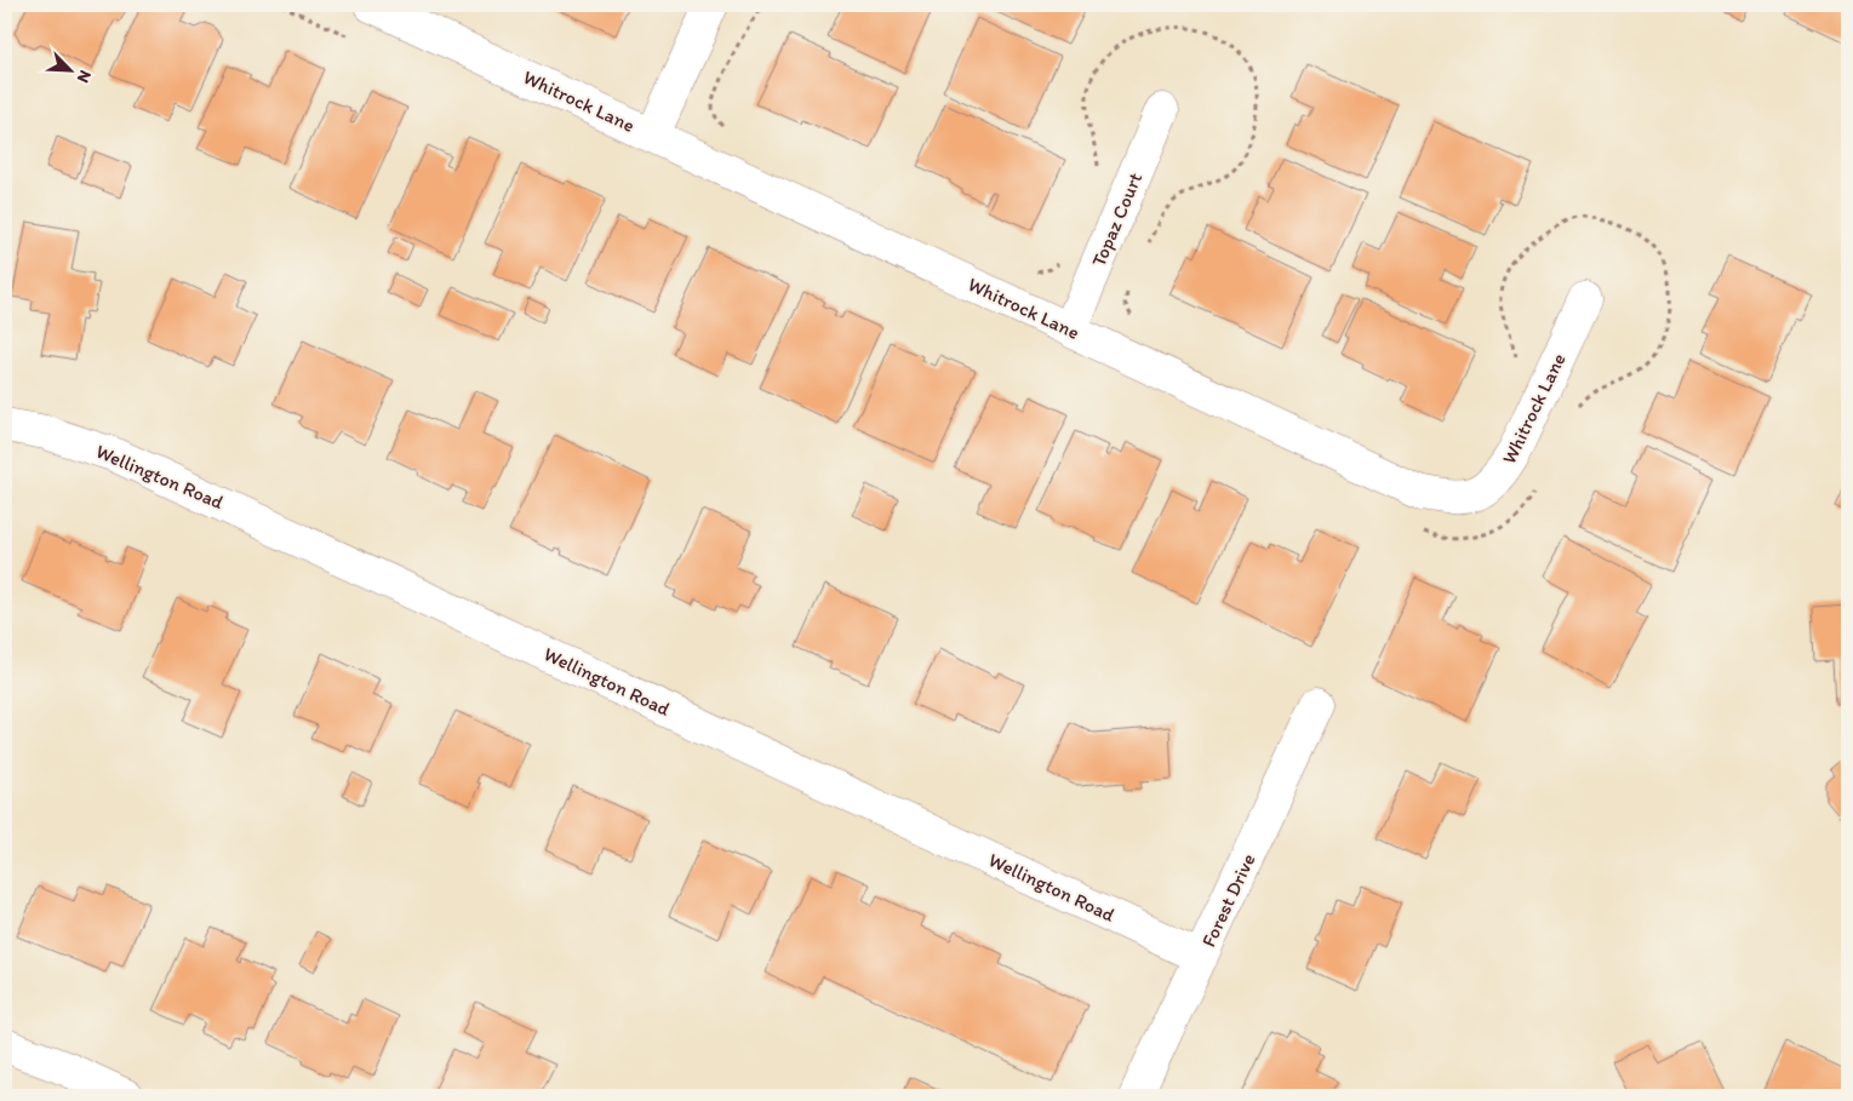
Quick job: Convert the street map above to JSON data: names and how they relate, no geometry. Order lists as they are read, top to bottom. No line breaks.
{"streets":{"street":["Whitrock Lane","Topaz Court","Wellington Road","Forest Drive"]},"crossings":[["Whitrock Lane","Topaz Court"],["Wellington Road","Forest Drive"]],"north":"bottom right"}
